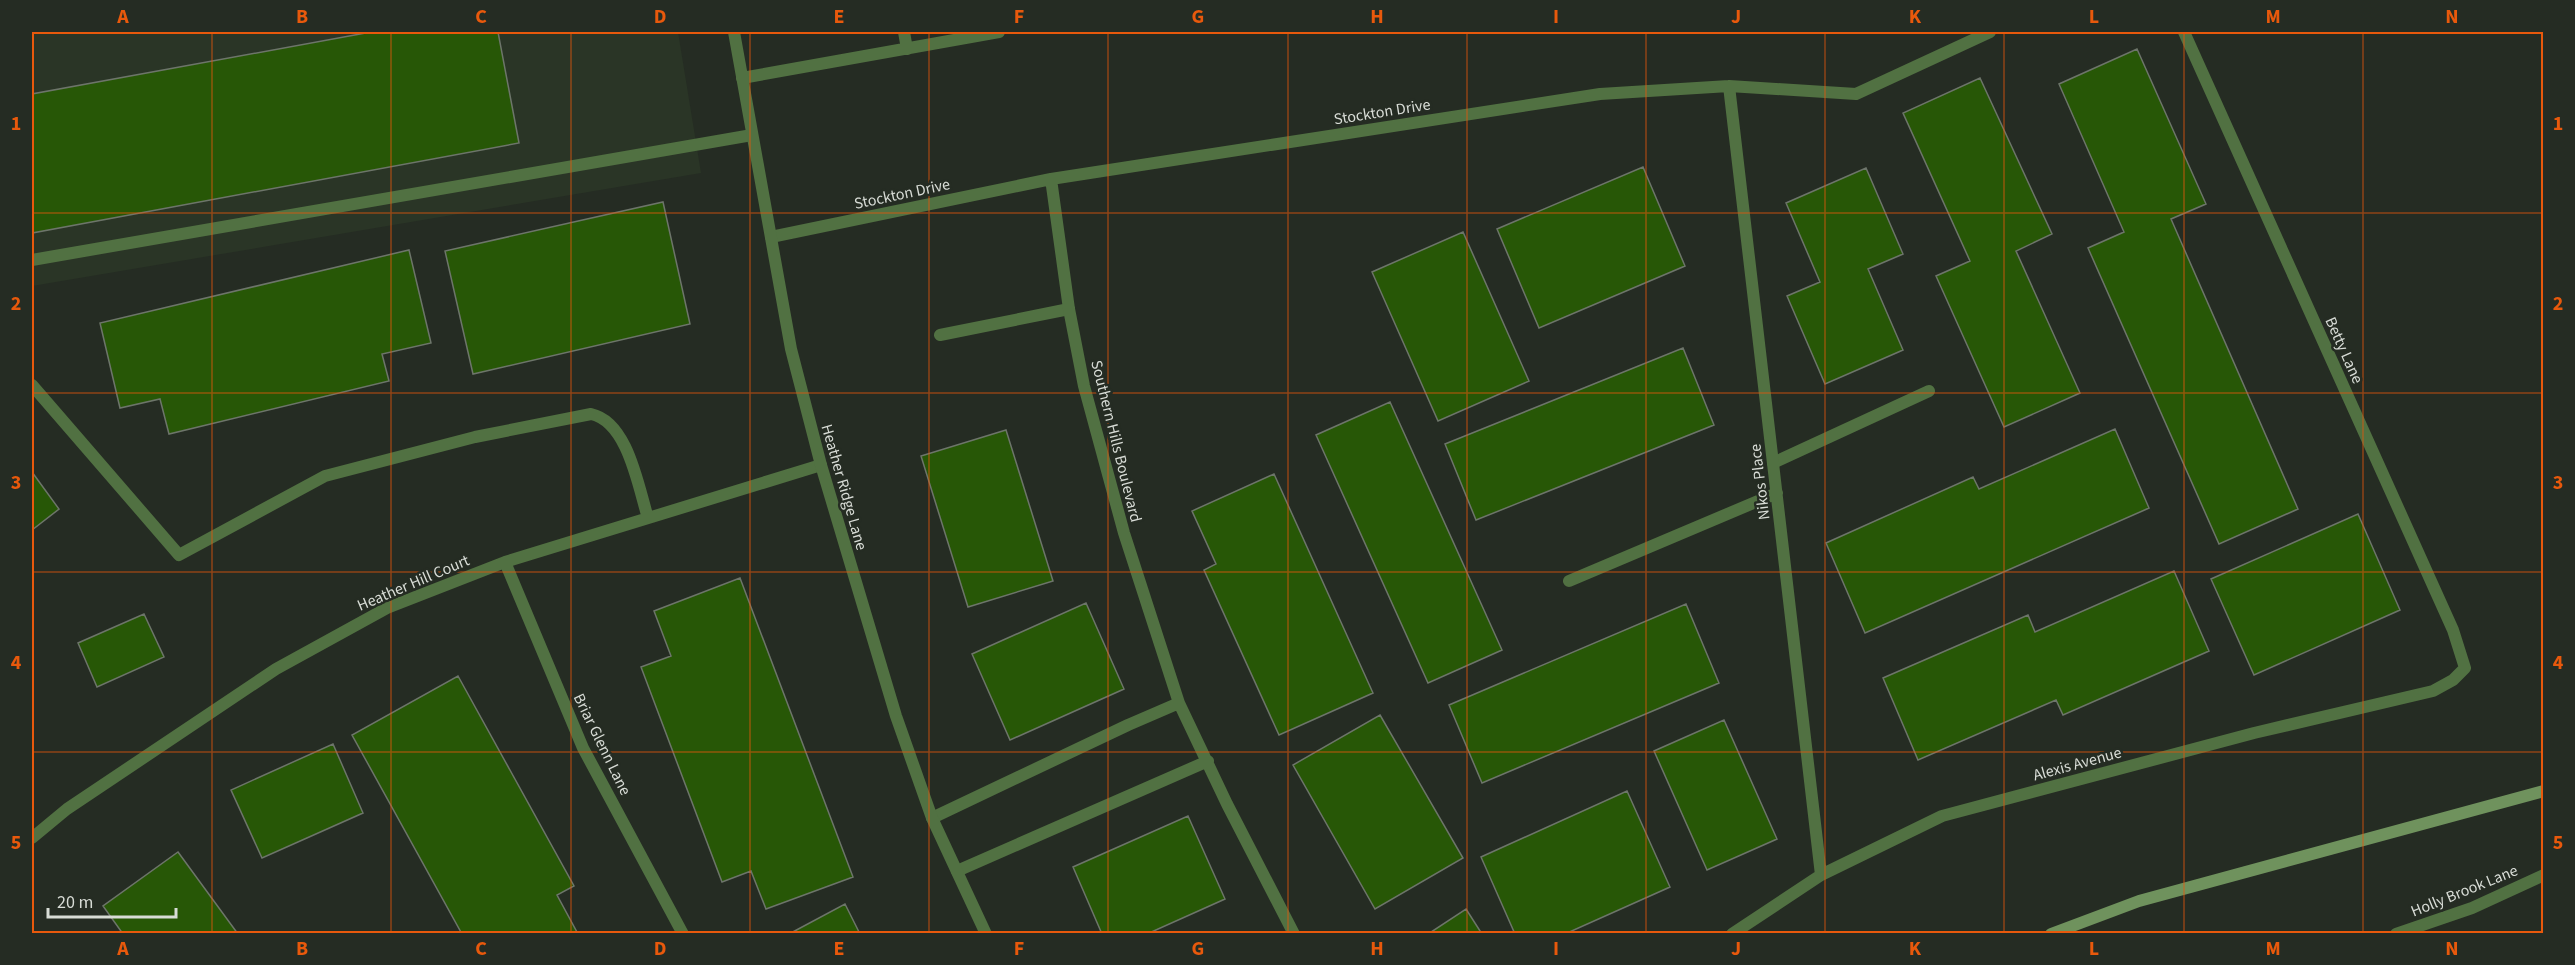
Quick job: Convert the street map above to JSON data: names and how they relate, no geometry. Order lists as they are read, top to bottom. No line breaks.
{"streets":{"street":["Stockton Drive","Betty Lane","Southern Hills Boulevard","Nikos Place","Heather Ridge Lane","Heather Hill Court","Briar Glenn Lane","Alexis Avenue","Holly Brook Lane"]},"crossings":[["Stockton Drive","Southern Hills Boulevard"],["Stockton Drive","Nikos Place"],["Stockton Drive","Heather Ridge Lane"],["Betty Lane","Alexis Avenue"],["Nikos Place","Alexis Avenue"],["Heather Ridge Lane","Heather Hill Court"],["Heather Hill Court","Briar Glenn Lane"]],"scale_bar":"20 m","grid":{"columns":["A","B","C","D","E","F","G","H","I","J","K","L","M","N"],"rows":["1","2","3","4","5"]}}
